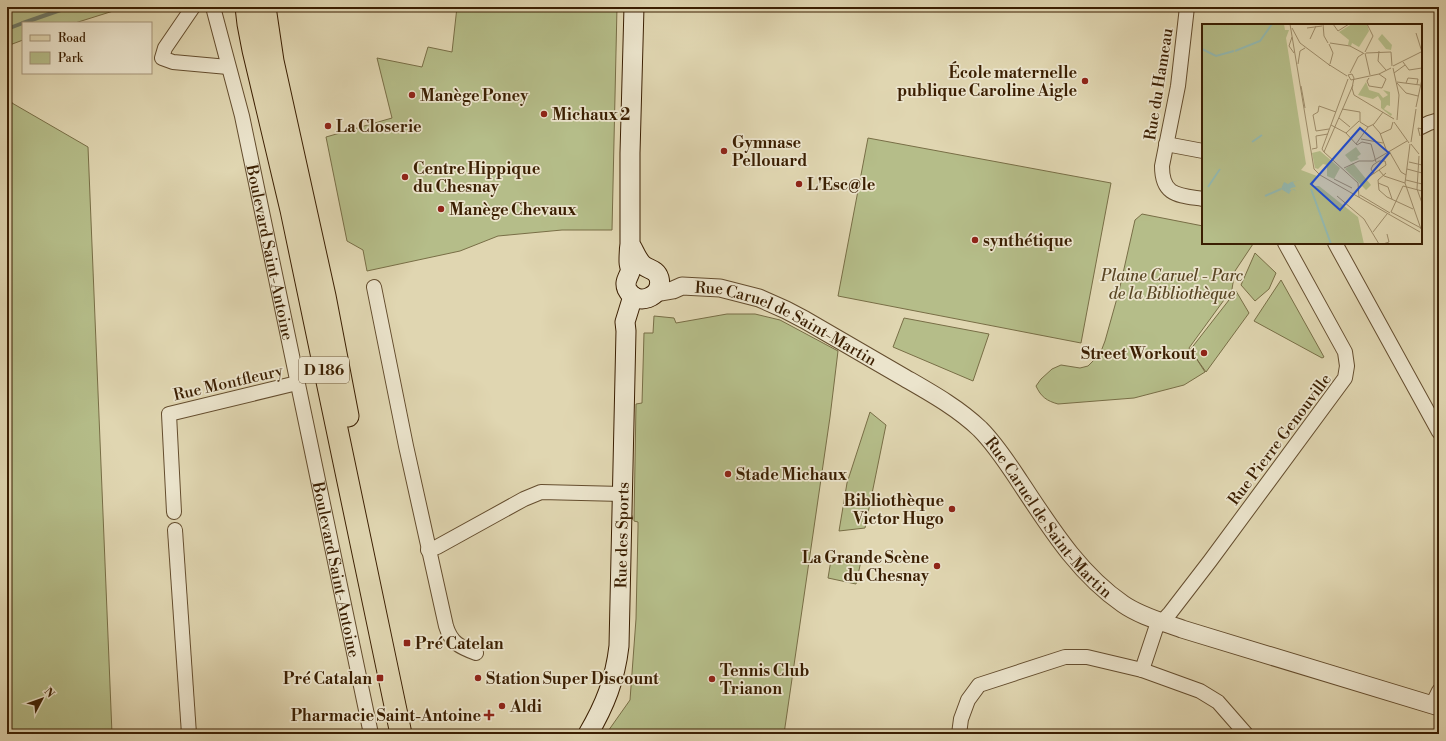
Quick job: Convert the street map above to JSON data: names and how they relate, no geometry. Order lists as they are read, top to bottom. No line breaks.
{"streets":{"main road":["Boulevard Saint-Antoine","D 186","Rue des Sports"],"street":["Rue du Hameau","Rue Caruel de Saint-Martin","Rue Montfleury","Rue Pierre Genouville"]},"crossings":[["Boulevard Saint-Antoine","Rue Montfleury"],["Rue Caruel de Saint-Martin","Rue Pierre Genouville"],["Rue Caruel de Saint-Martin","Rue des Sports"]],"parks":["Plaine Caruel - Parc de la Bibliothèque"],"places":{"other":["École maternelle publique Caroline Aigle","Manège Poney","Michaux 2","La Closerie","Gymnase Pellouard","Centre Hippique du Chesnay","L'Esc@le","Manège Chevaux","synthétique","Street Workout","Stade Michaux","Bibliothèque Victor Hugo","La Grande Scène du Chesnay","Station Super Discount","Tennis Club Trianon","Aldi"],"transit":["Pré Catelan","Pré Catalan"],"health":["Pharmacie Saint-Antoine"]},"legend":["Road","Park"],"north":"top right"}
